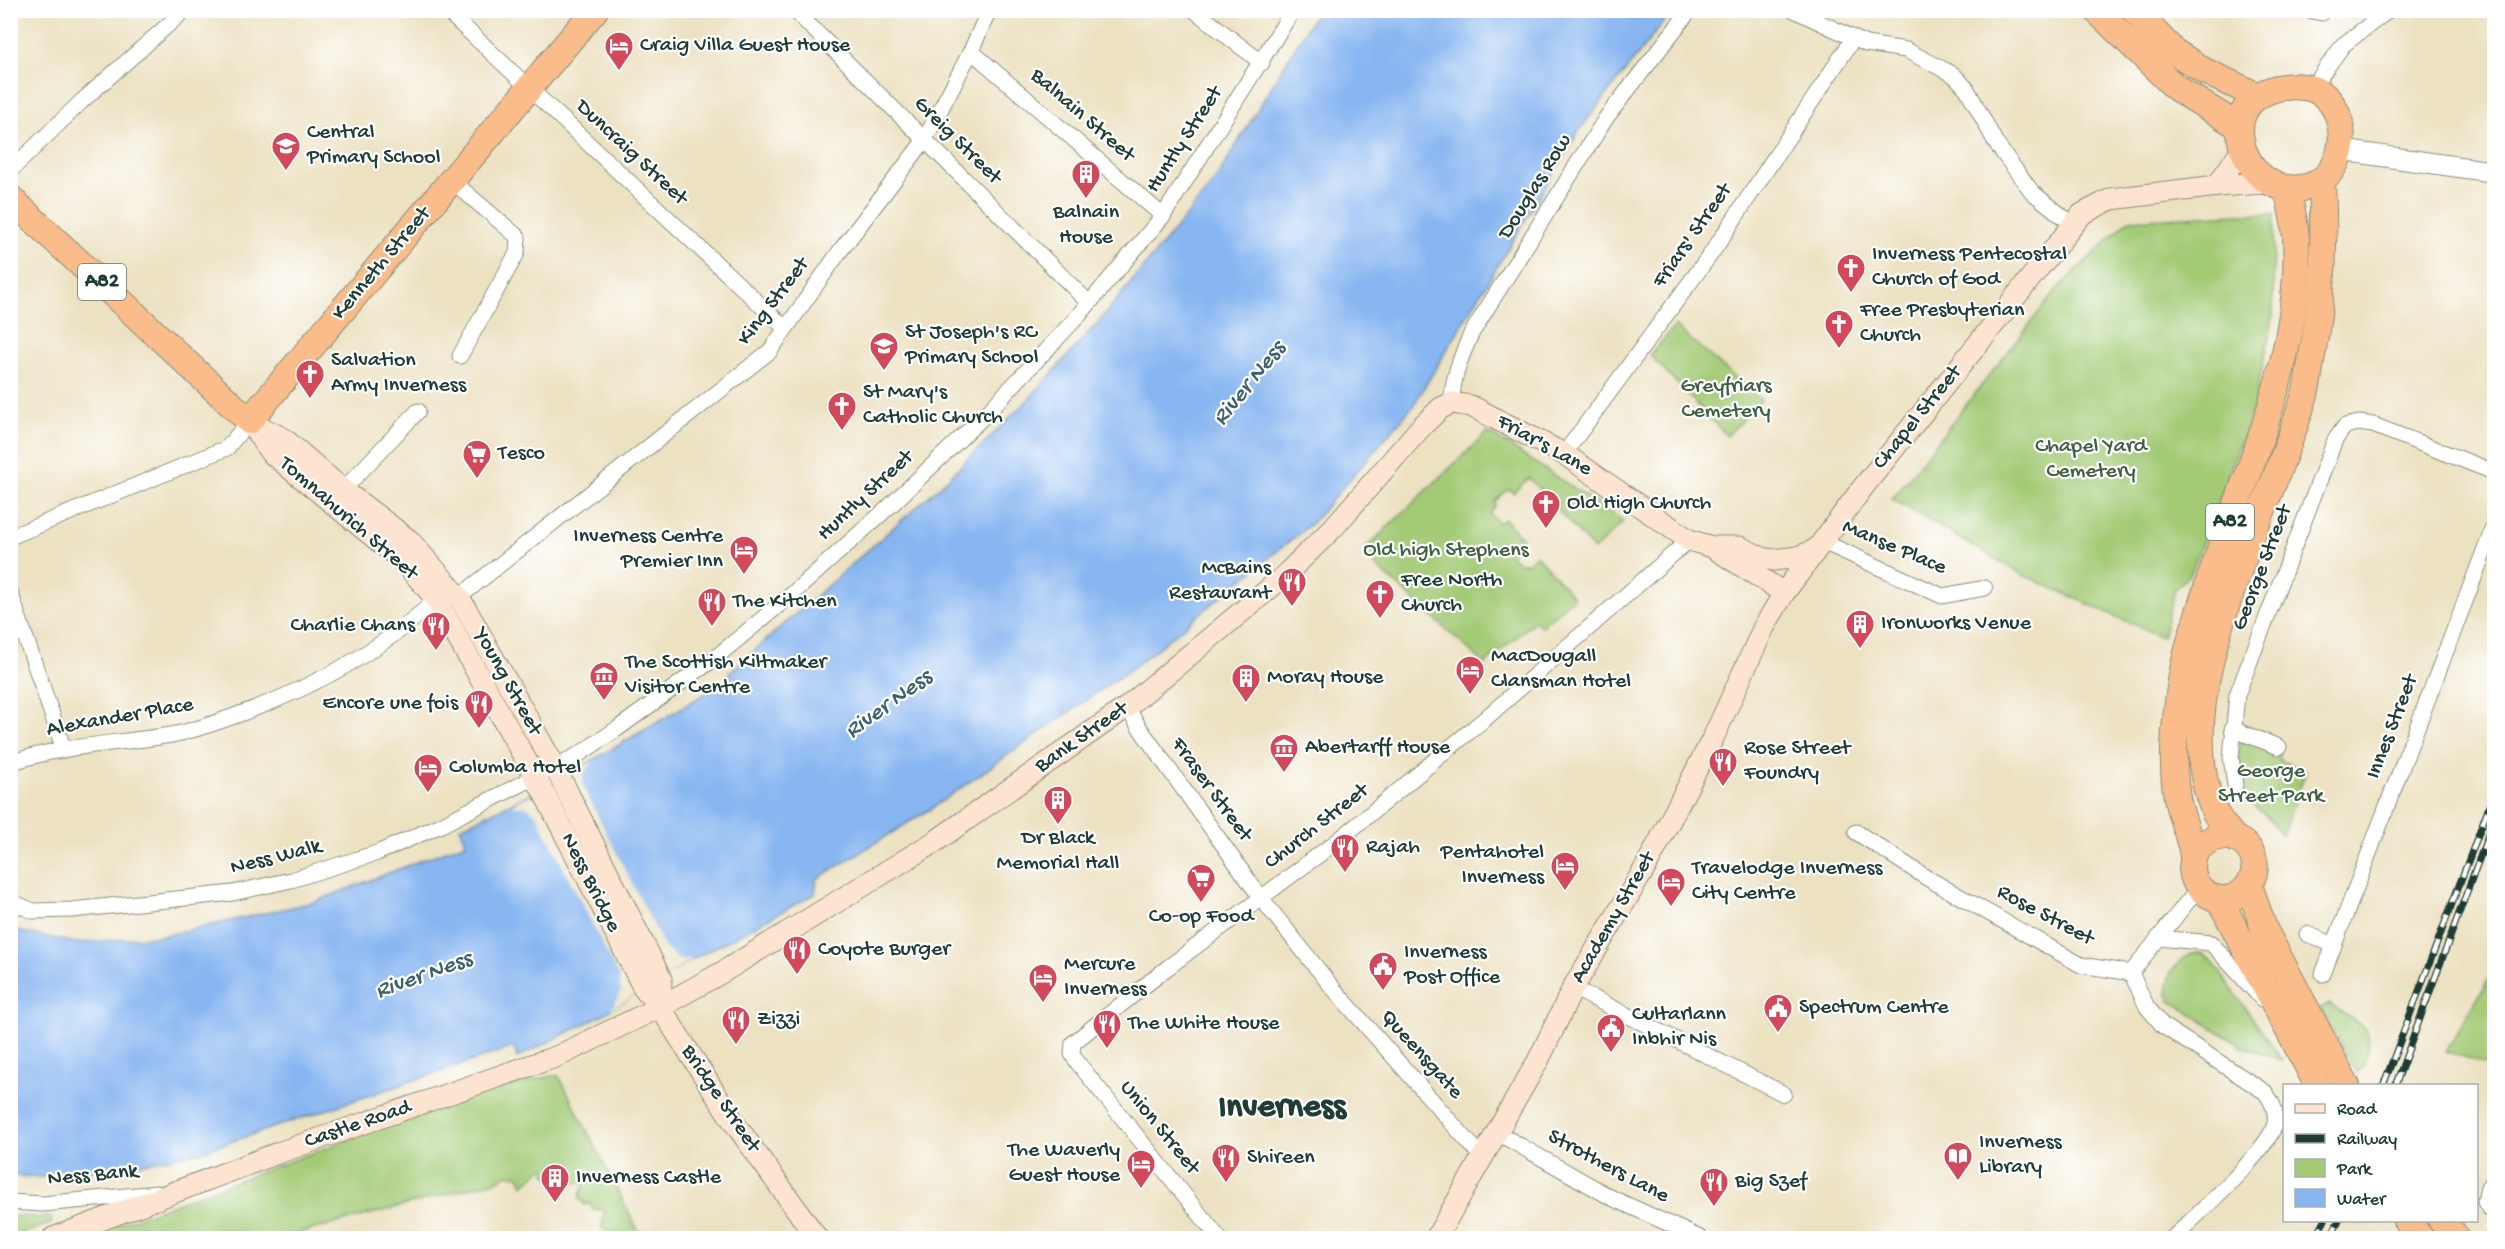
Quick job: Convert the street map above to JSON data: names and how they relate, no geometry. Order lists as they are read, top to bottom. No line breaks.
{"streets":{"highway":["Kenneth Street","A82","Tomnahurich Street"],"main road":["Chapel Street","Friar's Lane","Young Street","Bank Street","Ness Bridge","Academy Street","Bridge Street","Castle Road"],"street":["Balnain Street","Huntly Street","Greig Street","Duncraig Street","Douglas Row","Friars' Street","King Street","Manse Place","George Street","Alexander Place","Innes Street","Fraser Street","Church Street","Ness Walk","Rose Street","Queensgate","Union Street","Strothers Lane","Ness Bank"]},"crossings":[["Balnain Street","Huntly Street"],["Balnain Street","King Street"],["Huntly Street","Greig Street"],["Huntly Street","Young Street"],["Huntly Street","Ness Walk"],["Huntly Street","Ness Bridge"],["Greig Street","King Street"],["Duncraig Street","Kenneth Street"],["Duncraig Street","King Street"],["Douglas Row","Friar's Lane"],["Douglas Row","Bank Street"],["Friars' Street","Friar's Lane"],["Kenneth Street","Tomnahurich Street"],["A82","Chapel Street"],["King Street","Tomnahurich Street"],["King Street","Young Street"],["King Street","Alexander Place"],["Chapel Street","Friar's Lane"],["Chapel Street","Manse Place"],["Chapel Street","Academy Street"],["Friar's Lane","Bank Street"],["Friar's Lane","Church Street"],["Friar's Lane","Academy Street"],["Tomnahurich Street","Young Street"],["Tomnahurich Street","Alexander Place"],["Young Street","Alexander Place"],["Young Street","Ness Walk"],["Young Street","Ness Bridge"],["Bank Street","Fraser Street"],["Bank Street","Bridge Street"],["Bank Street","Castle Road"],["Fraser Street","Church Street"],["Fraser Street","Queensgate"],["Church Street","Queensgate"],["Church Street","Union Street"],["Ness Walk","Ness Bridge"],["Academy Street","Queensgate"],["Academy Street","Strothers Lane"],["Bridge Street","Castle Road"],["Castle Road","Ness Bank"]],"districts":["Inverness"],"water":["River Ness"],"parks":["Greyfriars Cemetery","Chapel Yard Cemetery","Old high Stephens","George Street Park"],"places":{"hotel":["Craig Villa Guest House","Inverness Centre Premier Inn","MacDougall Clansman Hotel","Columba Hotel","Pentahotel Inverness","Travelodge Inverness City Centre","Mercure Inverness","The Waverly Guest House"],"school or university":["Central Primary School","St Joseph's RC Primary School"],"building":["Balnain House","Ironworks Venue","Moray House","Dr Black Memorial Hall","Inverness Castle"],"church":["Inverness Pentecostal Church of God","Free Presbyterian Church","Salvation Army Inverness","St Mary's Catholic Church","Old High Church","Free North Church"],"supermarket":["Tesco","Co-op Food"],"restaurant":["McBains Restaurant","The Kitchen","Charlie Chans","Encore une fois","Rose Street Foundry","Rajah","Coyote Burger","Zizzi","The White House","Shireen","Big Szef"],"museum":["The Scottish Kiltmaker Visitor Centre","Abertarff House"],"public building":["Inverness Post Office","Spectrum Centre","Cultarlann Inbhir Nis"],"library":["Inverness Library"]},"legend":["Road","Railway","Park","Water"]}
